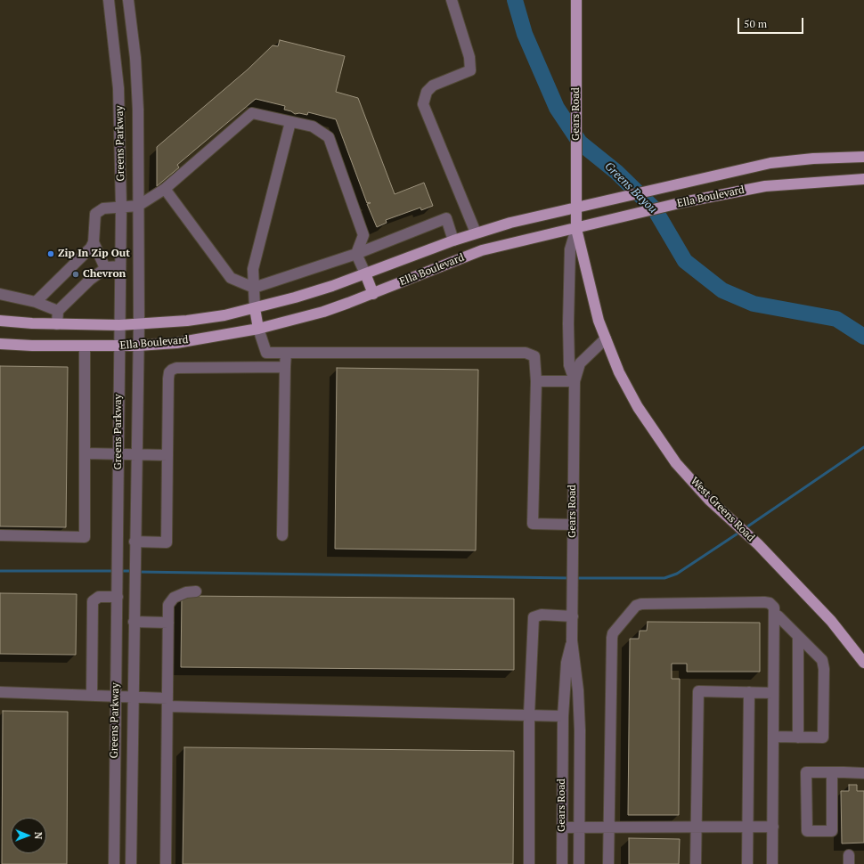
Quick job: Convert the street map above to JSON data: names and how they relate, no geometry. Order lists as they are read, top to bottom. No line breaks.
{"streets":{"main road":["Gears Road","Ella Boulevard","West Greens Road"],"street":["Greens Parkway"]},"crossings":[["Gears Road","Ella Boulevard"],["Gears Road","West Greens Road"],["Greens Parkway","Ella Boulevard"]],"water":["Greens Bayou"],"places":["Zip In Zip Out","Chevron"],"scale_bar":"50 m","north":"right"}
